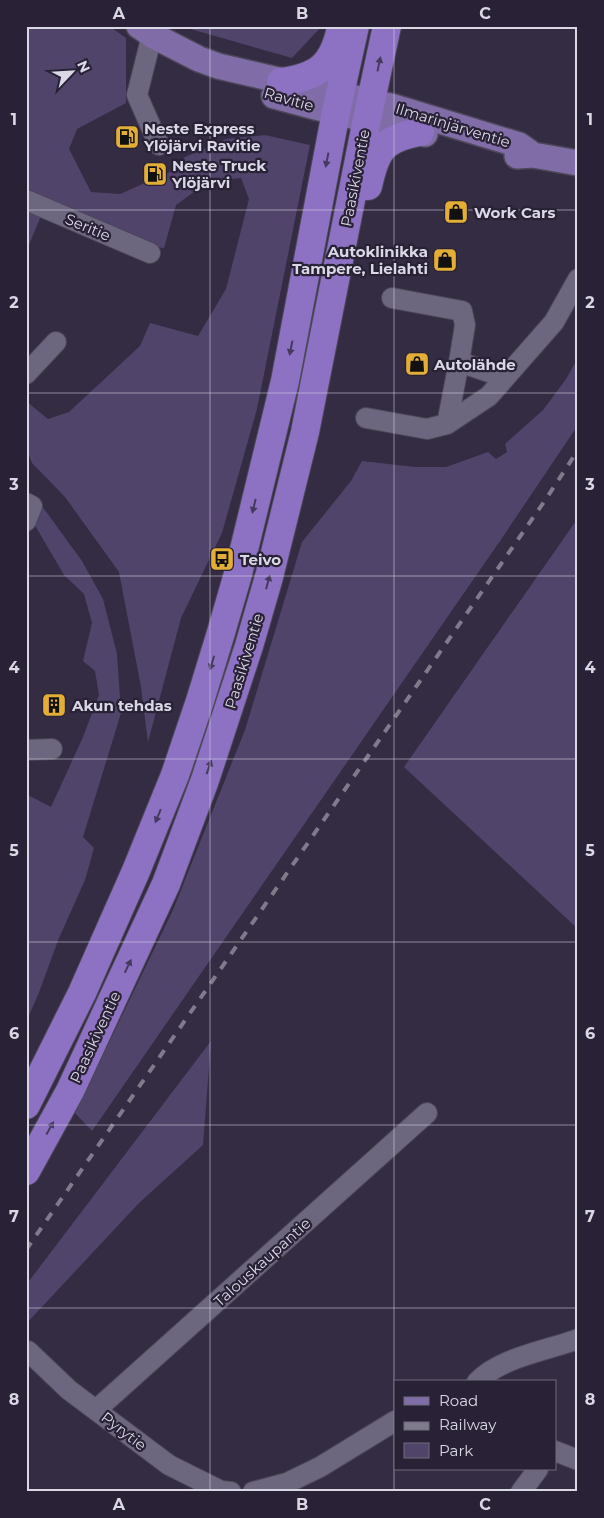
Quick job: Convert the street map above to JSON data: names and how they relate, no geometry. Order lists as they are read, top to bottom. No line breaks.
{"streets":{"highway":["Paasikiventie"],"main road":["Ravitie","Ilmarinjärventie"],"street":["Seritie","Talouskaupantie","Pyrytie"]},"crossings":[["Ravitie","Ilmarinjärventie"],["Ravitie","Paasikiventie"],["Ilmarinjärventie","Paasikiventie"],["Talouskaupantie","Pyrytie"]],"places":{"fuel station":["Neste Express Ylöjärvi Ravitie","Neste Truck Ylöjärvi"],"shop":["Work Cars","Autoklinikka Tampere, Lielahti","Autolähde"],"bus stop":["Teivo"],"building":["Akun tehdas"]},"legend":["Road","Railway","Park"],"north":"top right","grid":{"columns":["A","B","C"],"rows":["1","2","3","4","5","6","7","8"]}}
